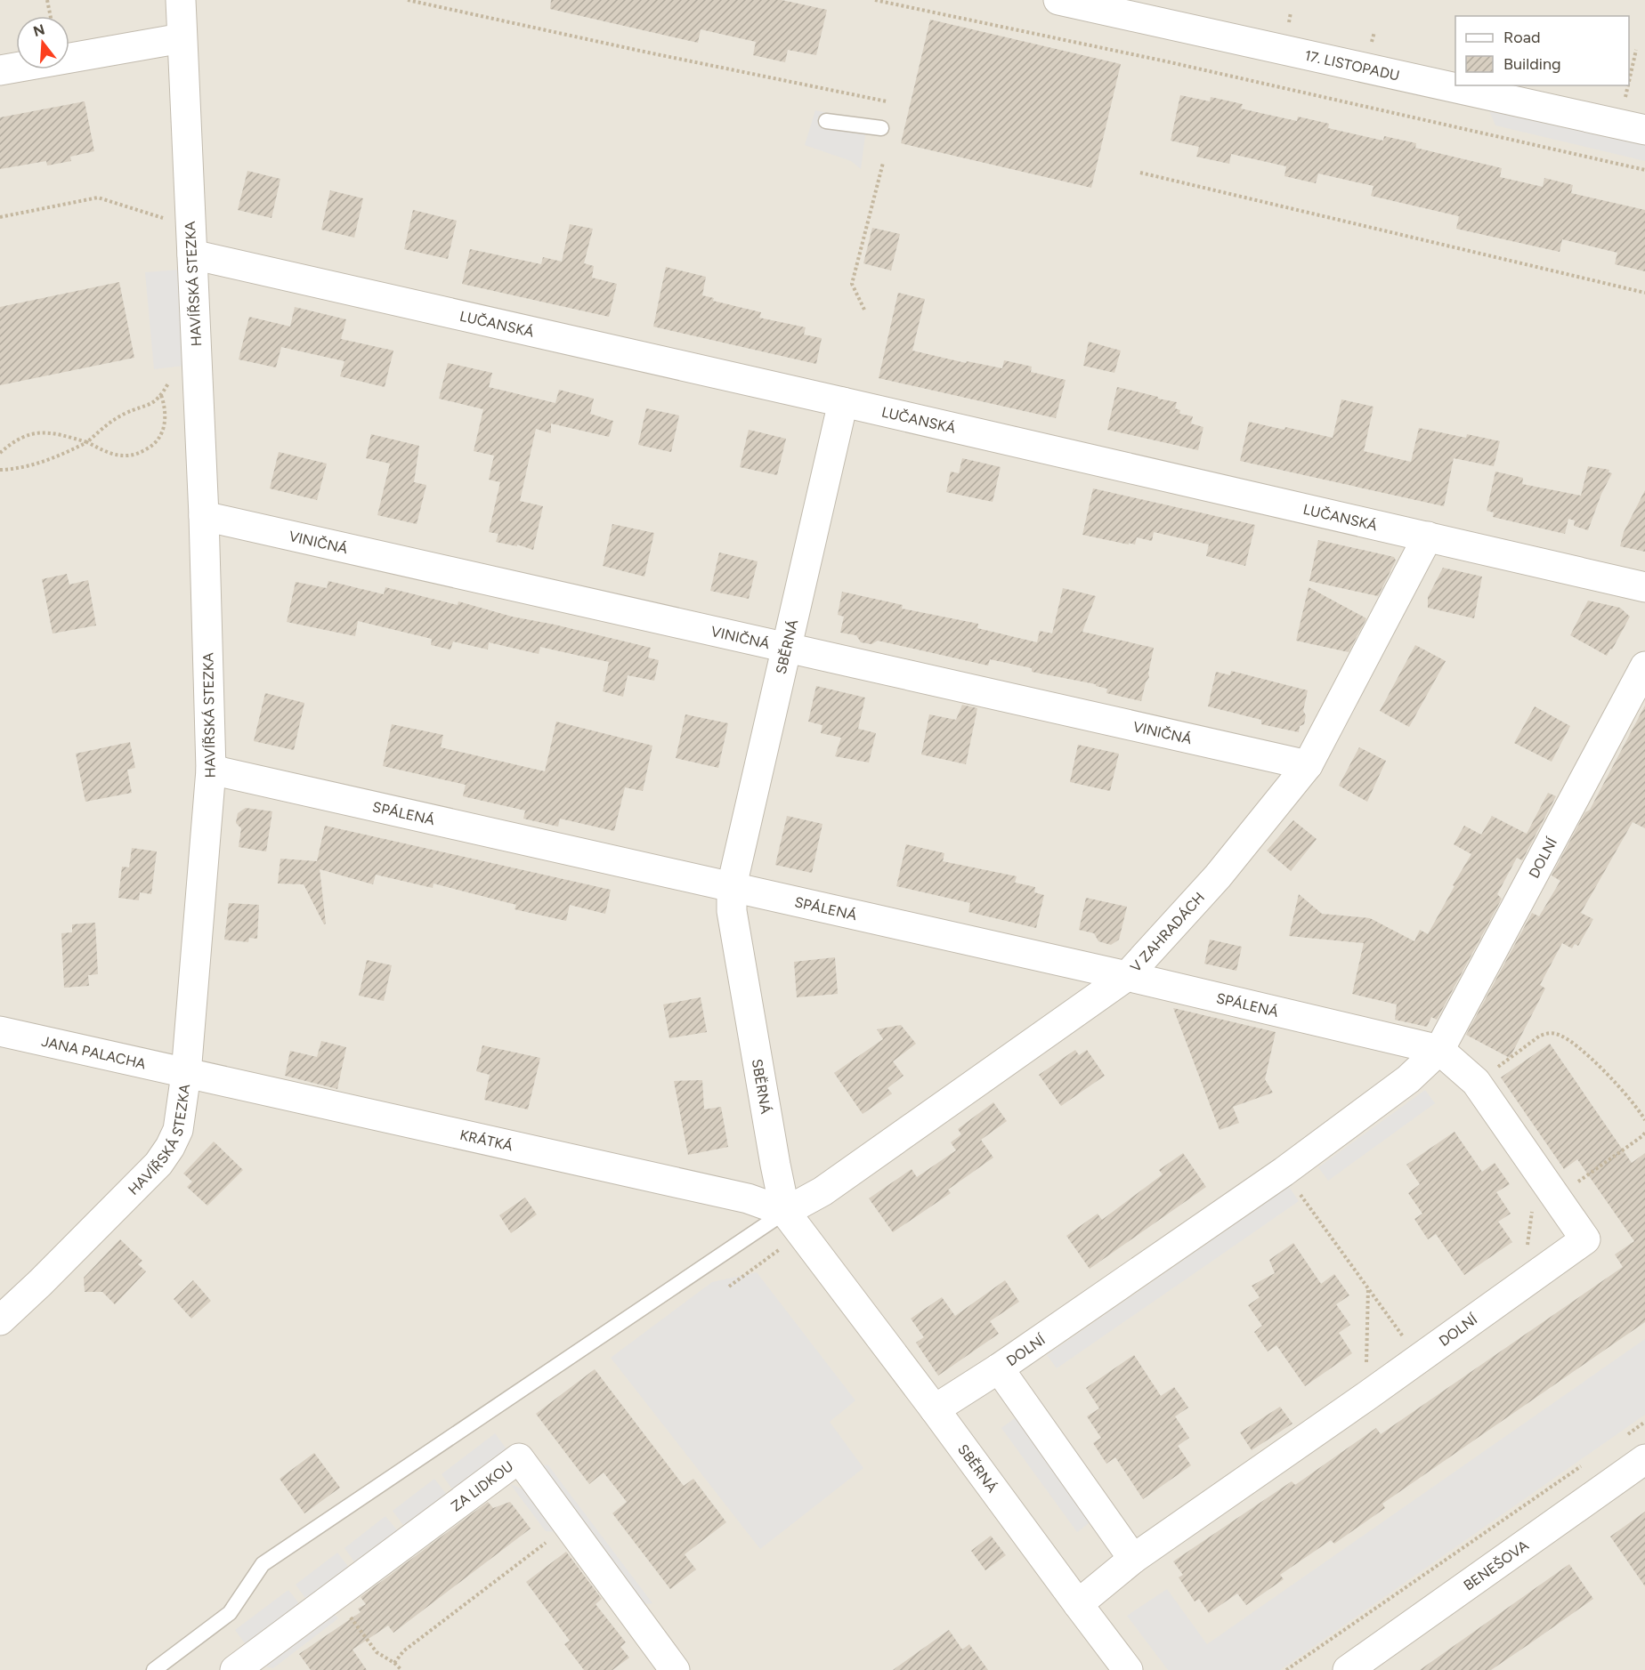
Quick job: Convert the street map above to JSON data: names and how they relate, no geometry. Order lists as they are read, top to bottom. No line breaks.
{"streets":{"street":["17. LISTOPADU","HAVÍŘSKÁ STEZKA","LUČANSKÁ","VINIČNÁ","SBĚRNÁ","SPÁLENÁ","DOLNÍ","V ZAHRADÁCH","JANA PALACHA","KRÁTKÁ","ZA LIDKOU","BENEŠOVA"]},"crossings":[["HAVÍŘSKÁ STEZKA","LUČANSKÁ"],["HAVÍŘSKÁ STEZKA","VINIČNÁ"],["HAVÍŘSKÁ STEZKA","SPÁLENÁ"],["HAVÍŘSKÁ STEZKA","JANA PALACHA"],["HAVÍŘSKÁ STEZKA","KRÁTKÁ"],["LUČANSKÁ","SBĚRNÁ"],["LUČANSKÁ","V ZAHRADÁCH"],["VINIČNÁ","SBĚRNÁ"],["VINIČNÁ","V ZAHRADÁCH"],["SBĚRNÁ","SPÁLENÁ"],["SBĚRNÁ","DOLNÍ"],["SBĚRNÁ","V ZAHRADÁCH"],["SBĚRNÁ","KRÁTKÁ"],["SPÁLENÁ","DOLNÍ"],["SPÁLENÁ","V ZAHRADÁCH"],["V ZAHRADÁCH","KRÁTKÁ"],["JANA PALACHA","KRÁTKÁ"]],"legend":["Road","Building"],"north":"top"}
